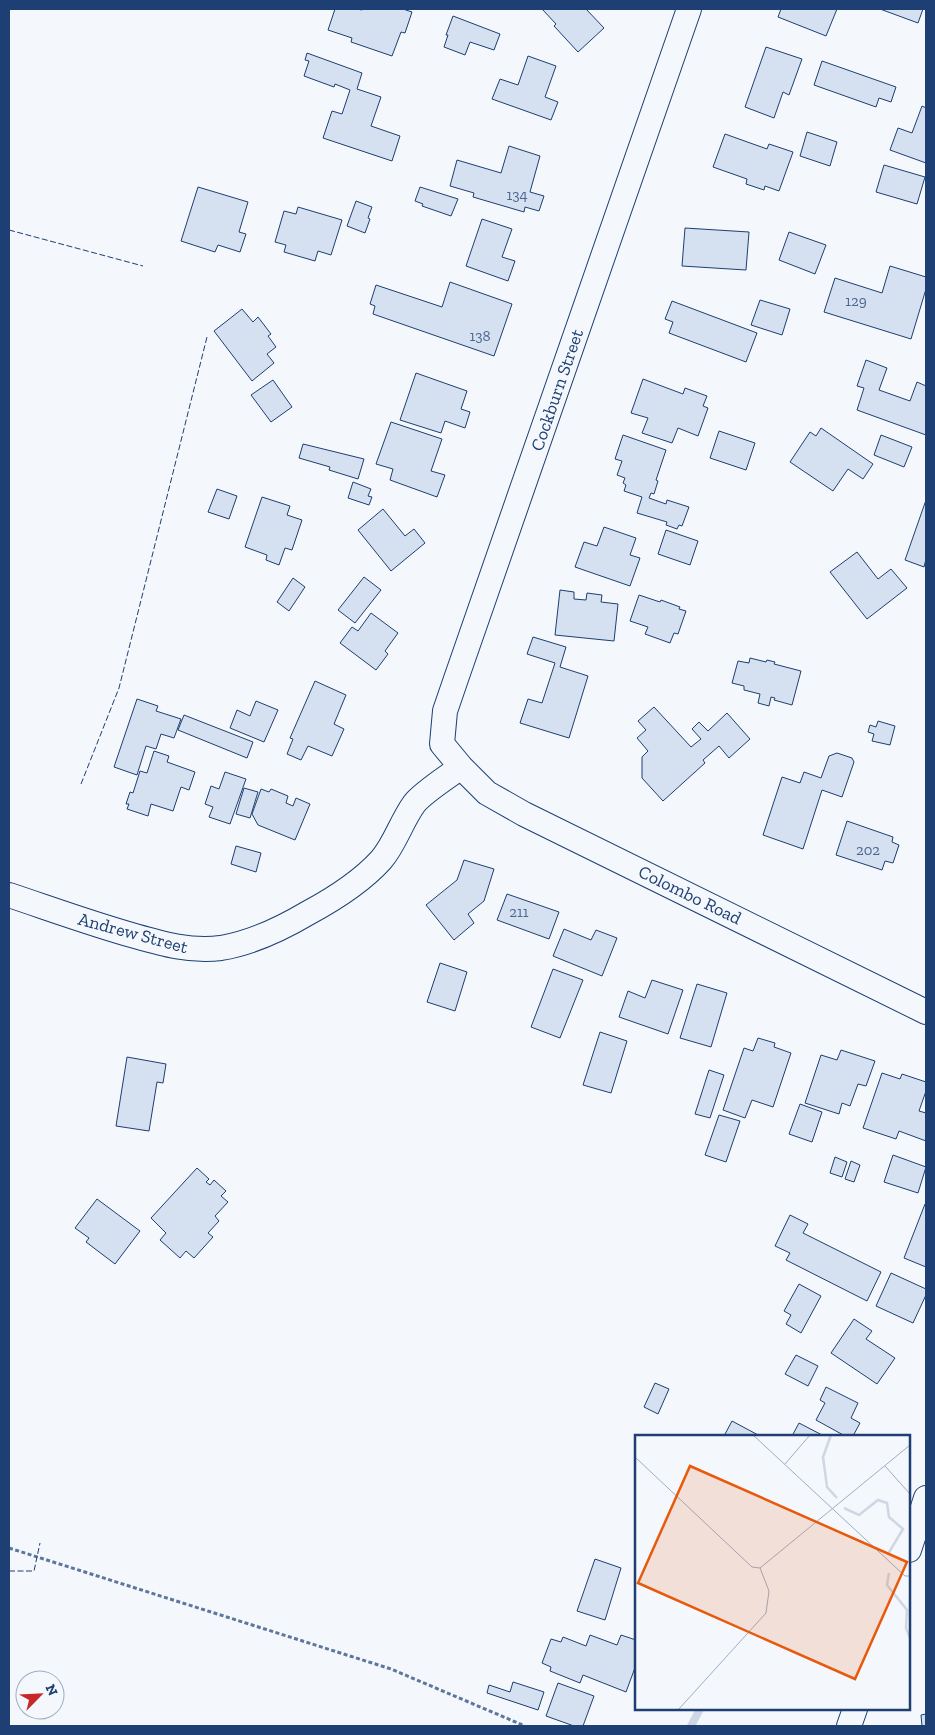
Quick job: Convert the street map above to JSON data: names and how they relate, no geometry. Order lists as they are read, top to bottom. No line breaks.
{"streets":{"street":["Cockburn Street","Colombo Road","Andrew Street"]},"crossings":[["Cockburn Street","Colombo Road"],["Cockburn Street","Andrew Street"],["Colombo Road","Andrew Street"]],"house_numbers":["134","129","138","202","211"],"north":"top right"}
